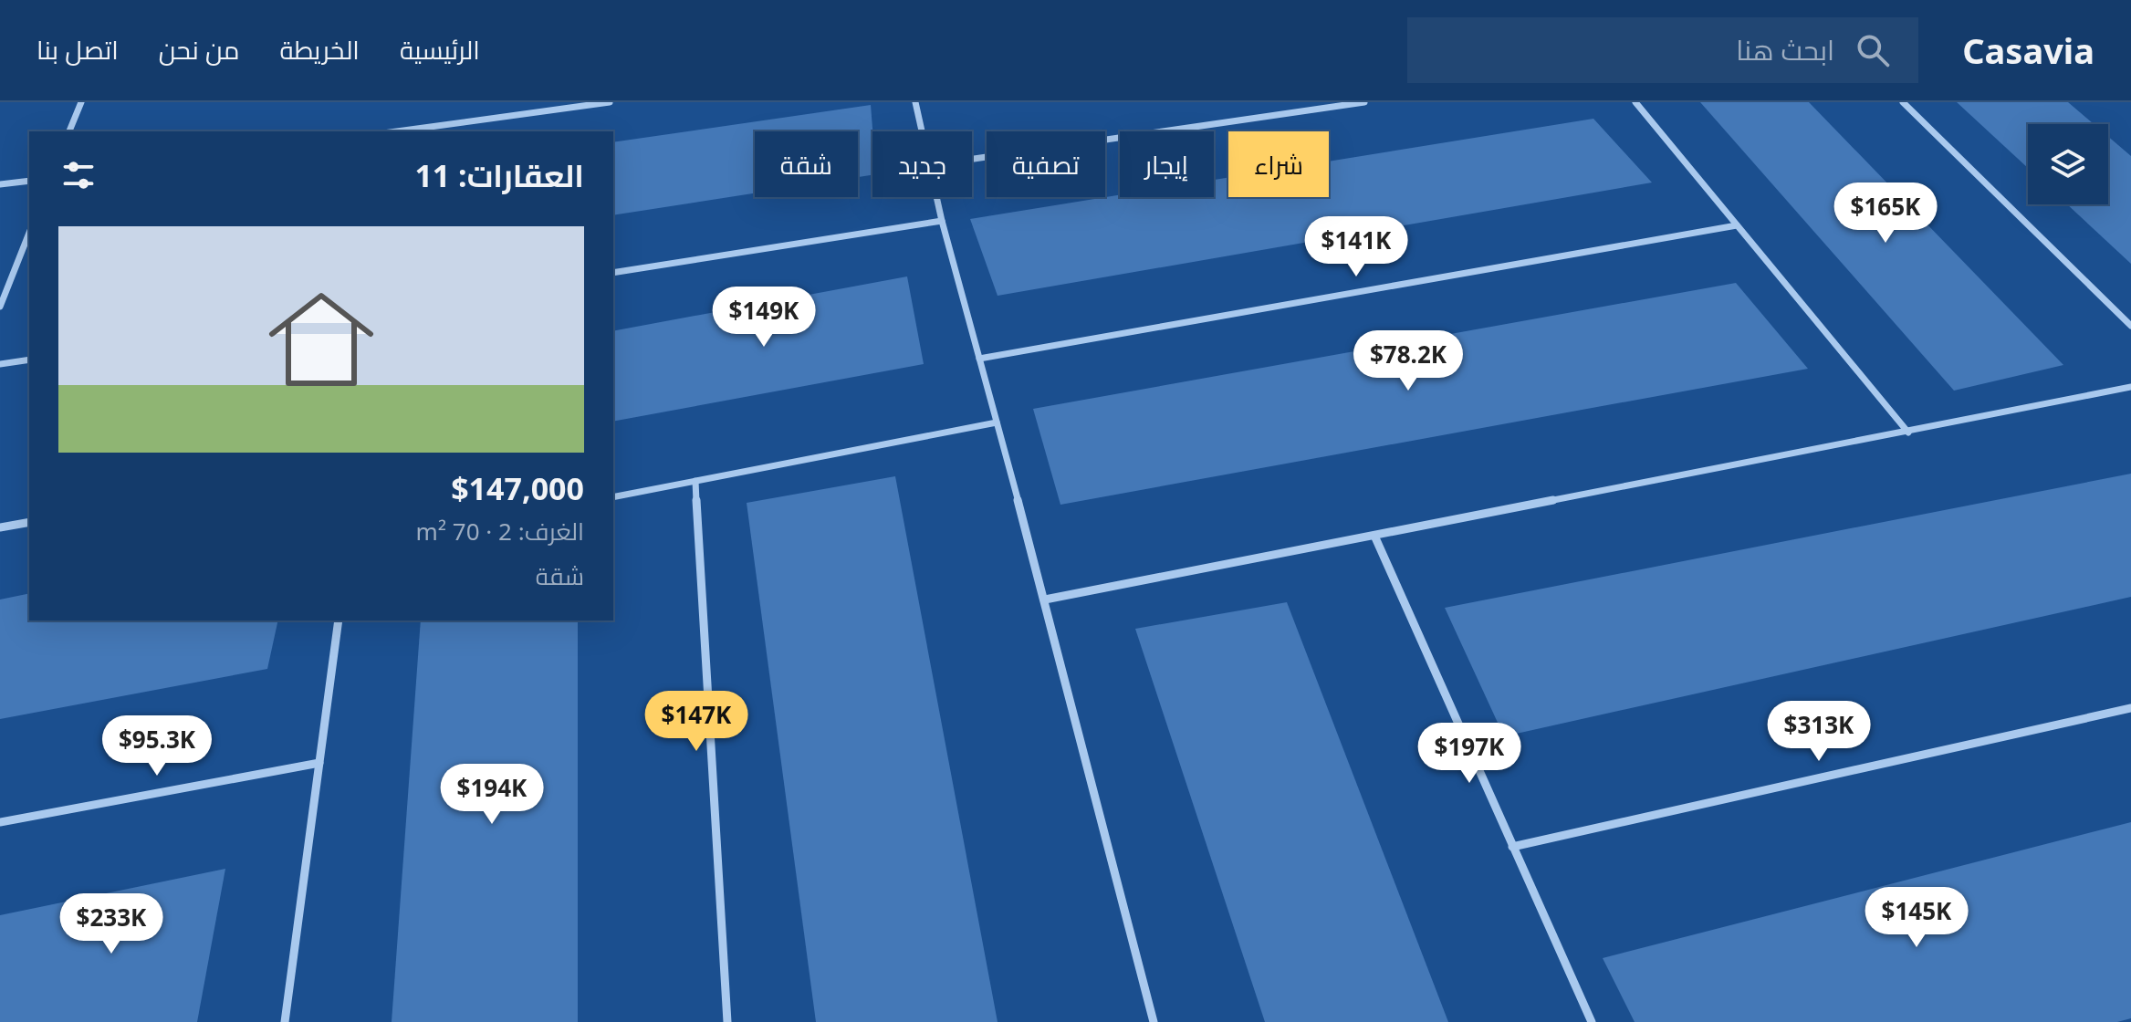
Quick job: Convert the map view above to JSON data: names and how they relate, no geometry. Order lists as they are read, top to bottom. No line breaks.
{"page":{"header":"Casavia","search":"ابحث هنا","nav":["الرئيسية","الخريطة","من نحن","اتصل بنا"],"chip":["شراء","إيجار","تصفية","جديد","شقة"],"heading":"العقارات: 11","price":["$165K","$141K","$149K","$78.2K","$147K","$313K","$95.3K","$197K","$194K","$145K","$233K"],"list":[{"name":"$147,000","note":"الغرف: 2 · 70 m² · شقة"}]}}
